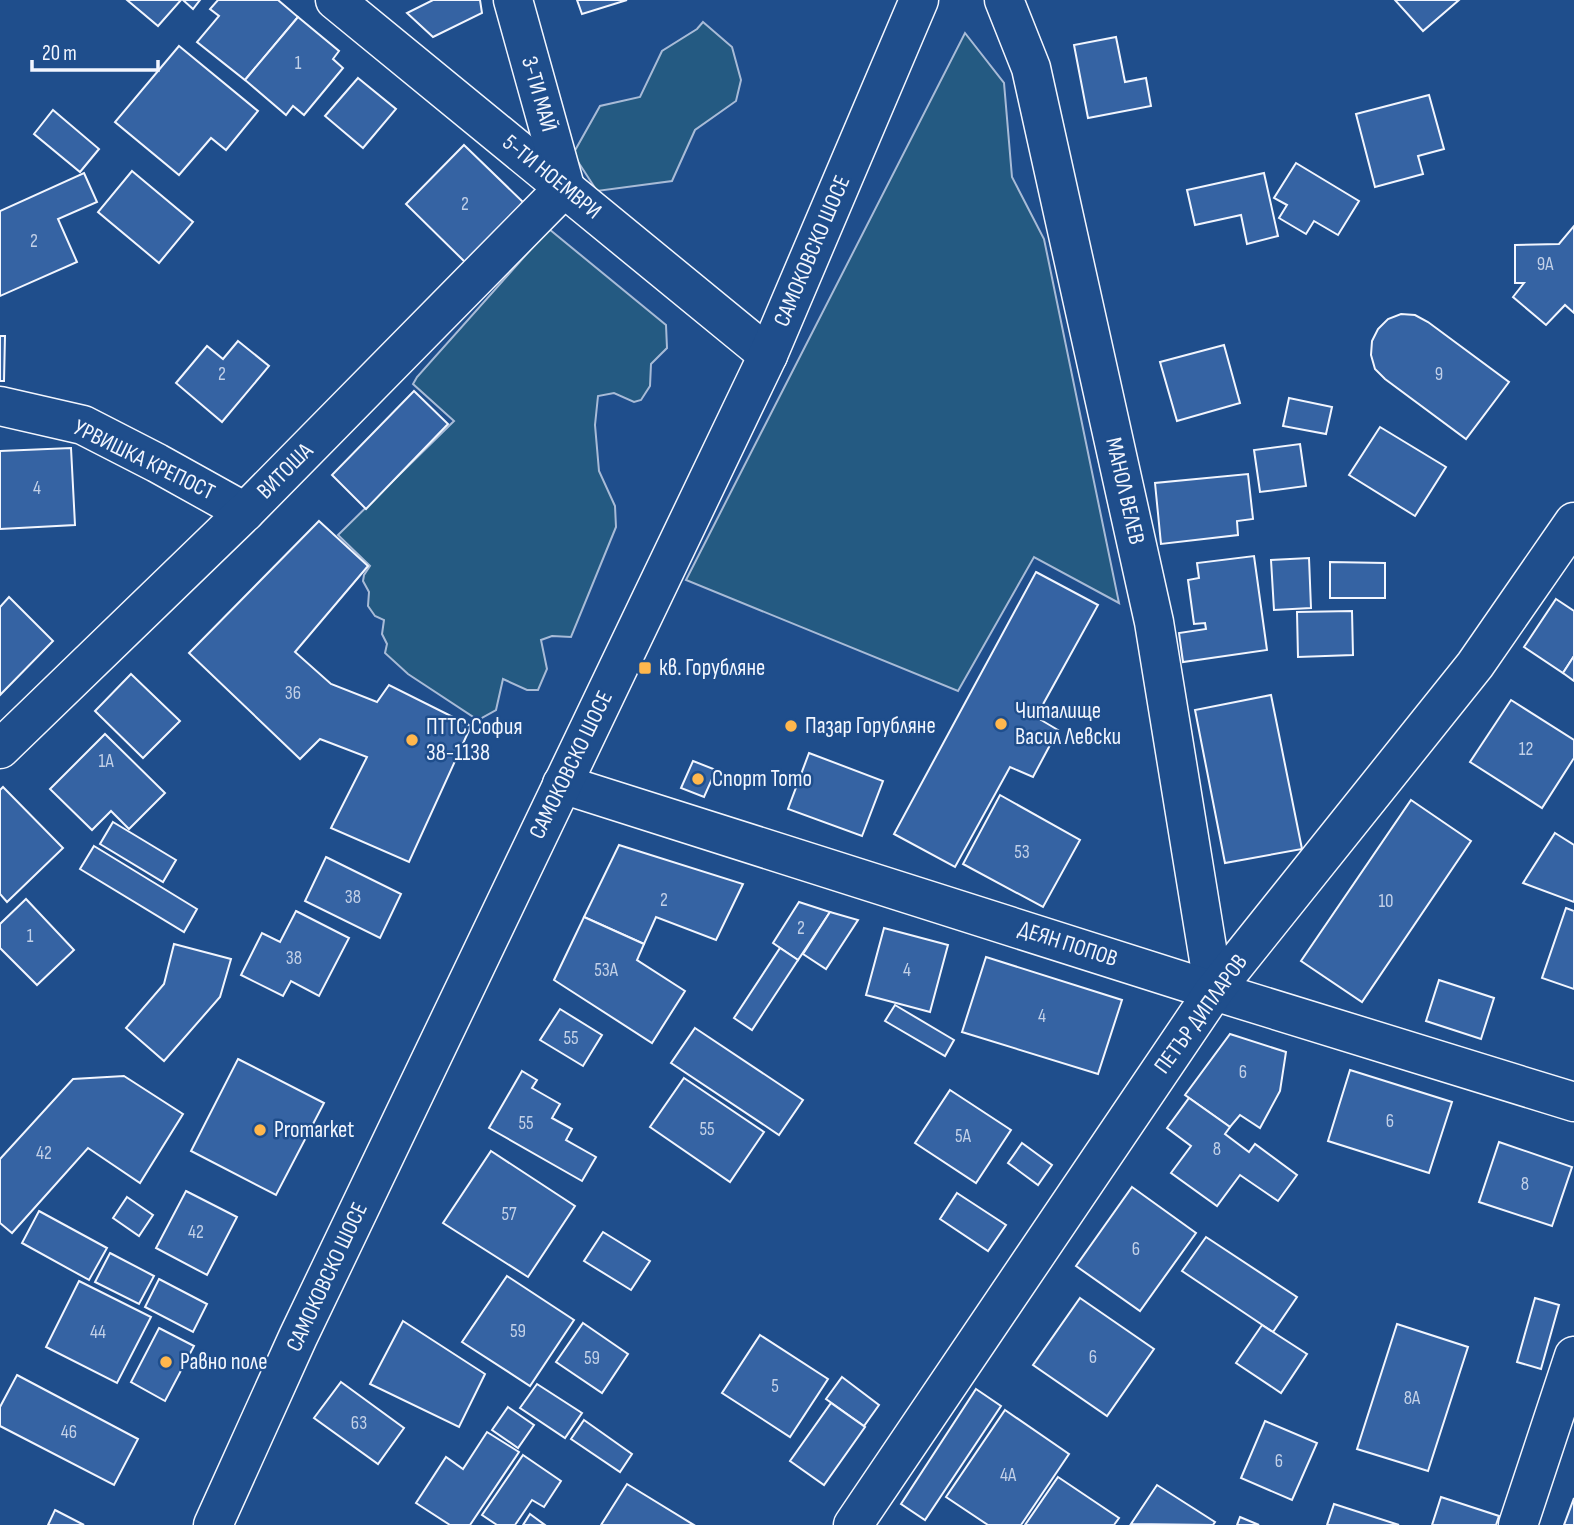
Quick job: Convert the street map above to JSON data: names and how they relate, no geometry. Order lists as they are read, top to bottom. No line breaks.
{"streets":{"street":["3-ТИ МАЙ","5-ТИ НОЕМВРИ","САМОКОВСКО ШОСЕ","УРВИШКА КРЕПОСТ","ВИТОША","МАНОЛ ВЕЛЕВ","ДЕЯН ПОПОВ","ПЕТЪР ДИПЛАРОВ"]},"crossings":[["3-ТИ МАЙ","5-ТИ НОЕМВРИ"],["3-ТИ МАЙ","ВИТОША"],["5-ТИ НОЕМВРИ","САМОКОВСКО ШОСЕ"],["5-ТИ НОЕМВРИ","ВИТОША"],["САМОКОВСКО ШОСЕ","ДЕЯН ПОПОВ"],["УРВИШКА КРЕПОСТ","ВИТОША"],["МАНОЛ ВЕЛЕВ","ДЕЯН ПОПОВ"],["МАНОЛ ВЕЛЕВ","ПЕТЪР ДИПЛАРОВ"],["ДЕЯН ПОПОВ","ПЕТЪР ДИПЛАРОВ"]],"places":{"transit":["кв. Горубляне"],"other":["Читалище Васил Левски","Пазар Горубляне","ПТТС София 38-1138","Спорт Тото","Promarket","Равно поле"]},"house_numbers":["1","2","2","9А","2","9","4","36","12","1А","53","38","2","10","2","1","38","53А","4","4","55","6","6","55","55","5А","8","42","8","57","42","6","59","44","6","59","5","8А","63","46","6","4А"],"scale_bar":"20 m"}
